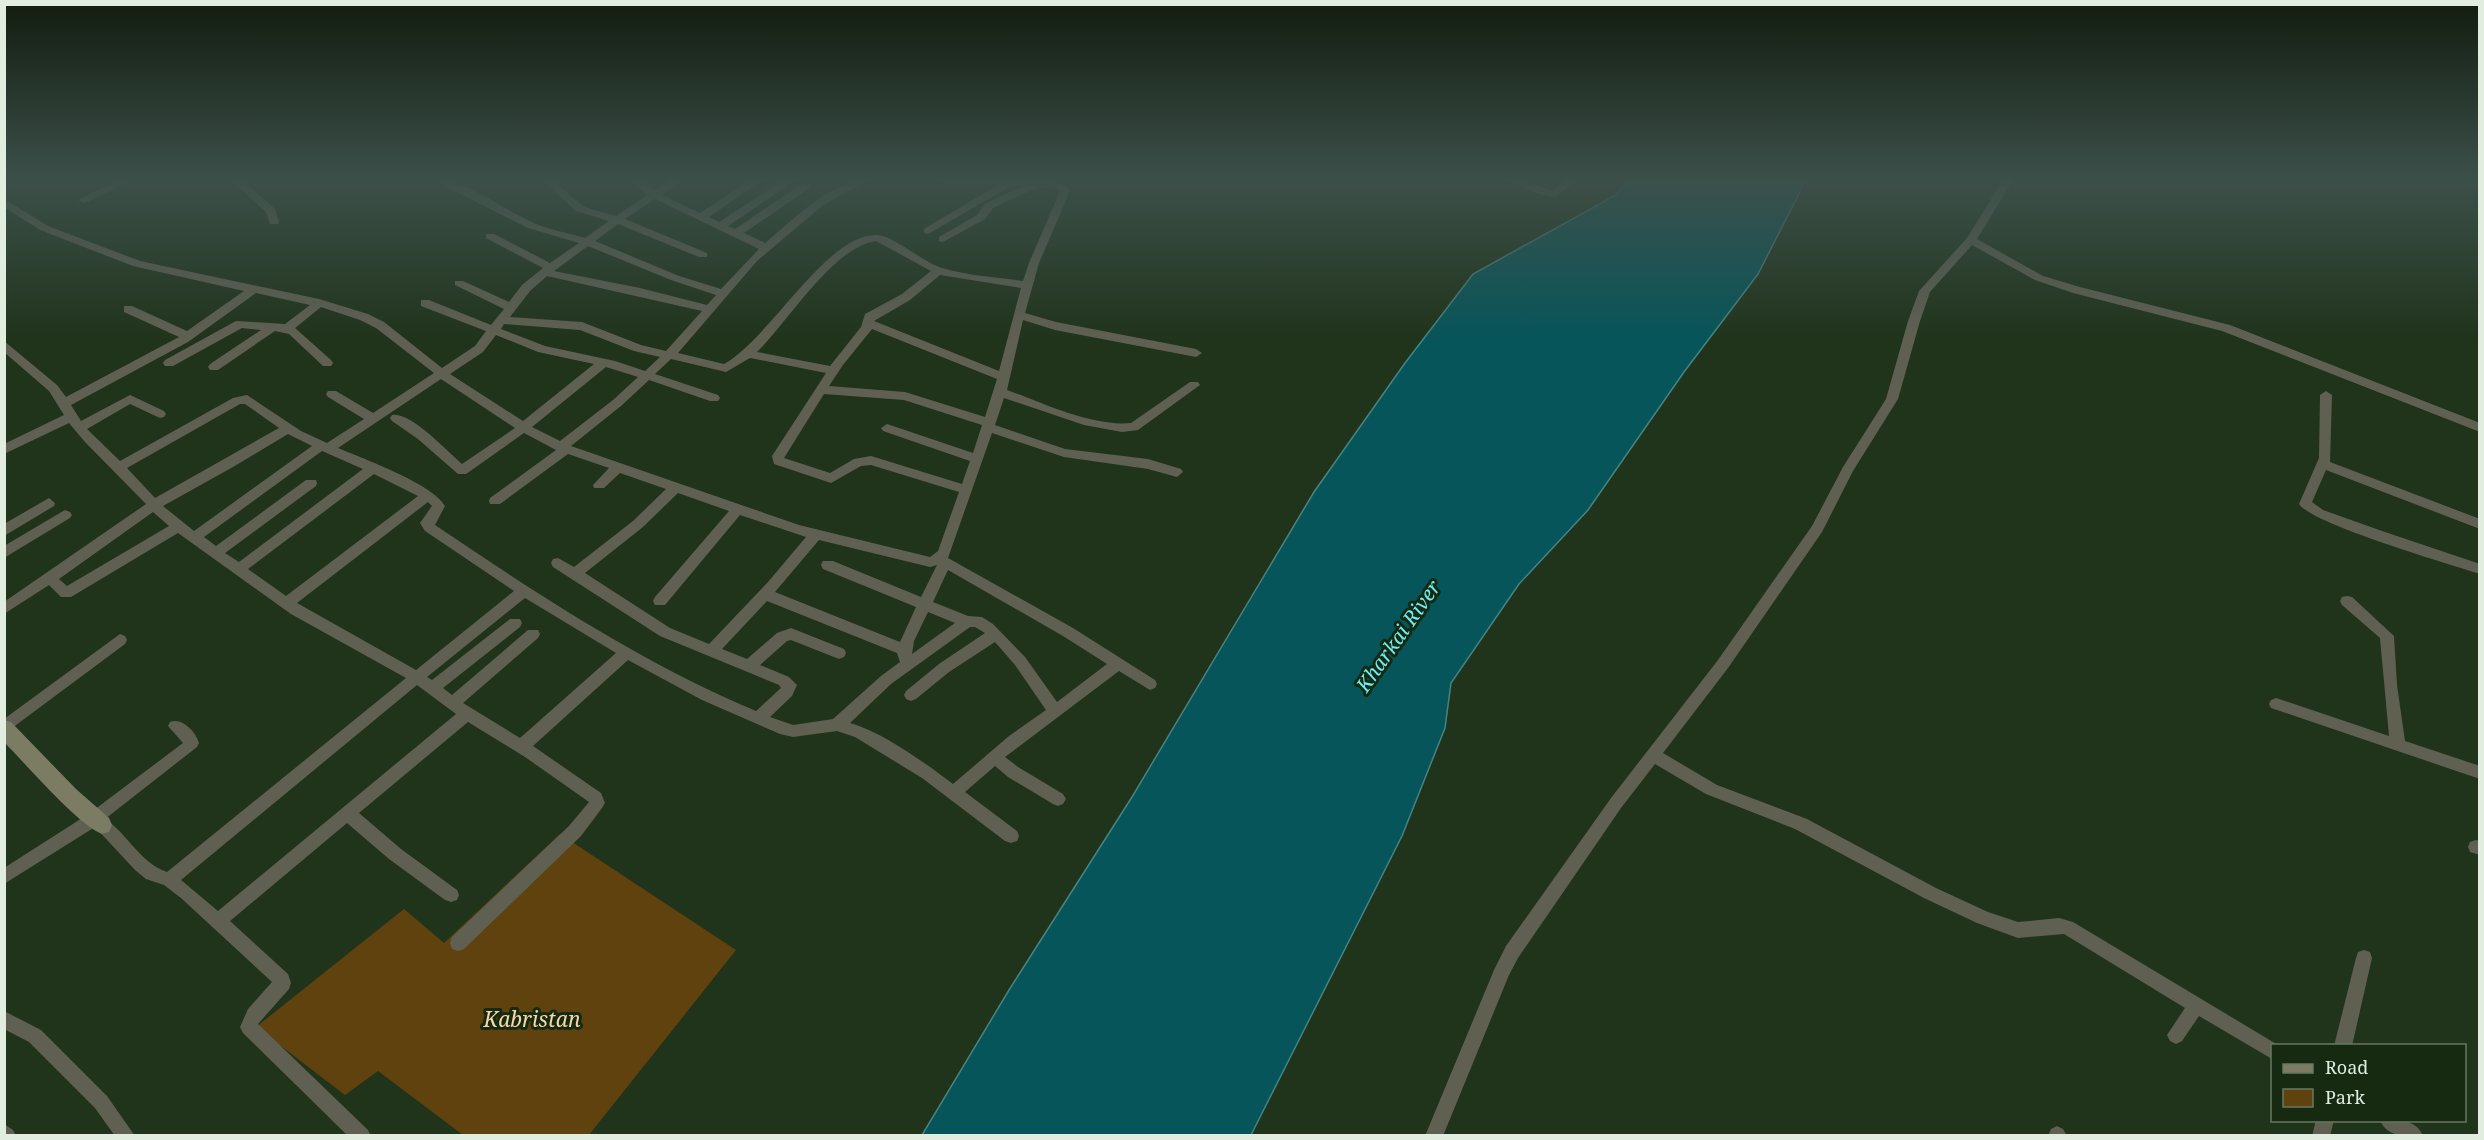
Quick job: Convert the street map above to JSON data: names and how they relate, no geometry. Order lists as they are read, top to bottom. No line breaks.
{"water":["Kharkai River"],"parks":["Kabristan"],"legend":["Road","Park"]}
